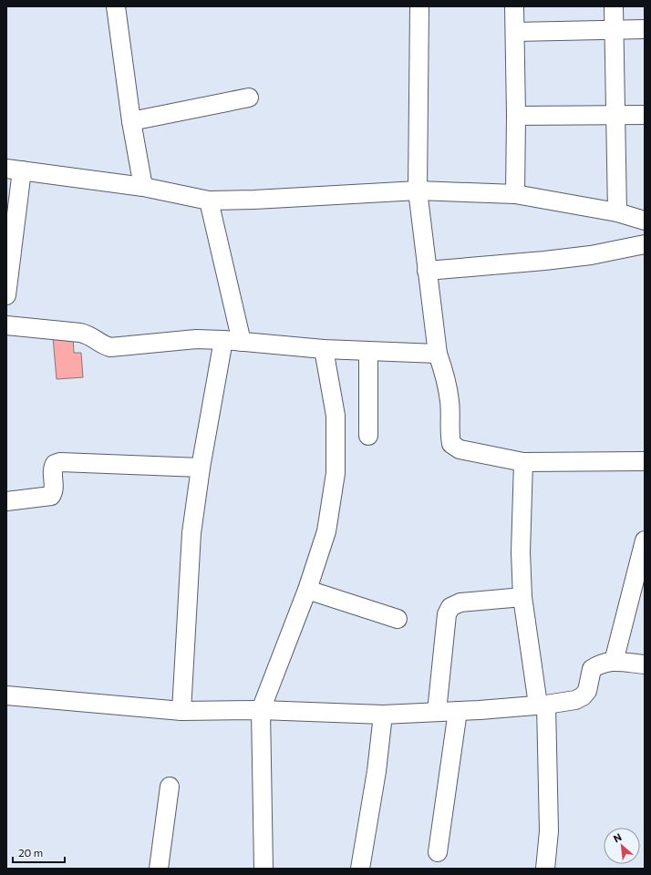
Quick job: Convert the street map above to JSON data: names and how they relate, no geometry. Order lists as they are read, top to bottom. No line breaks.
{"scale_bar":"20 m","north":"top left"}
